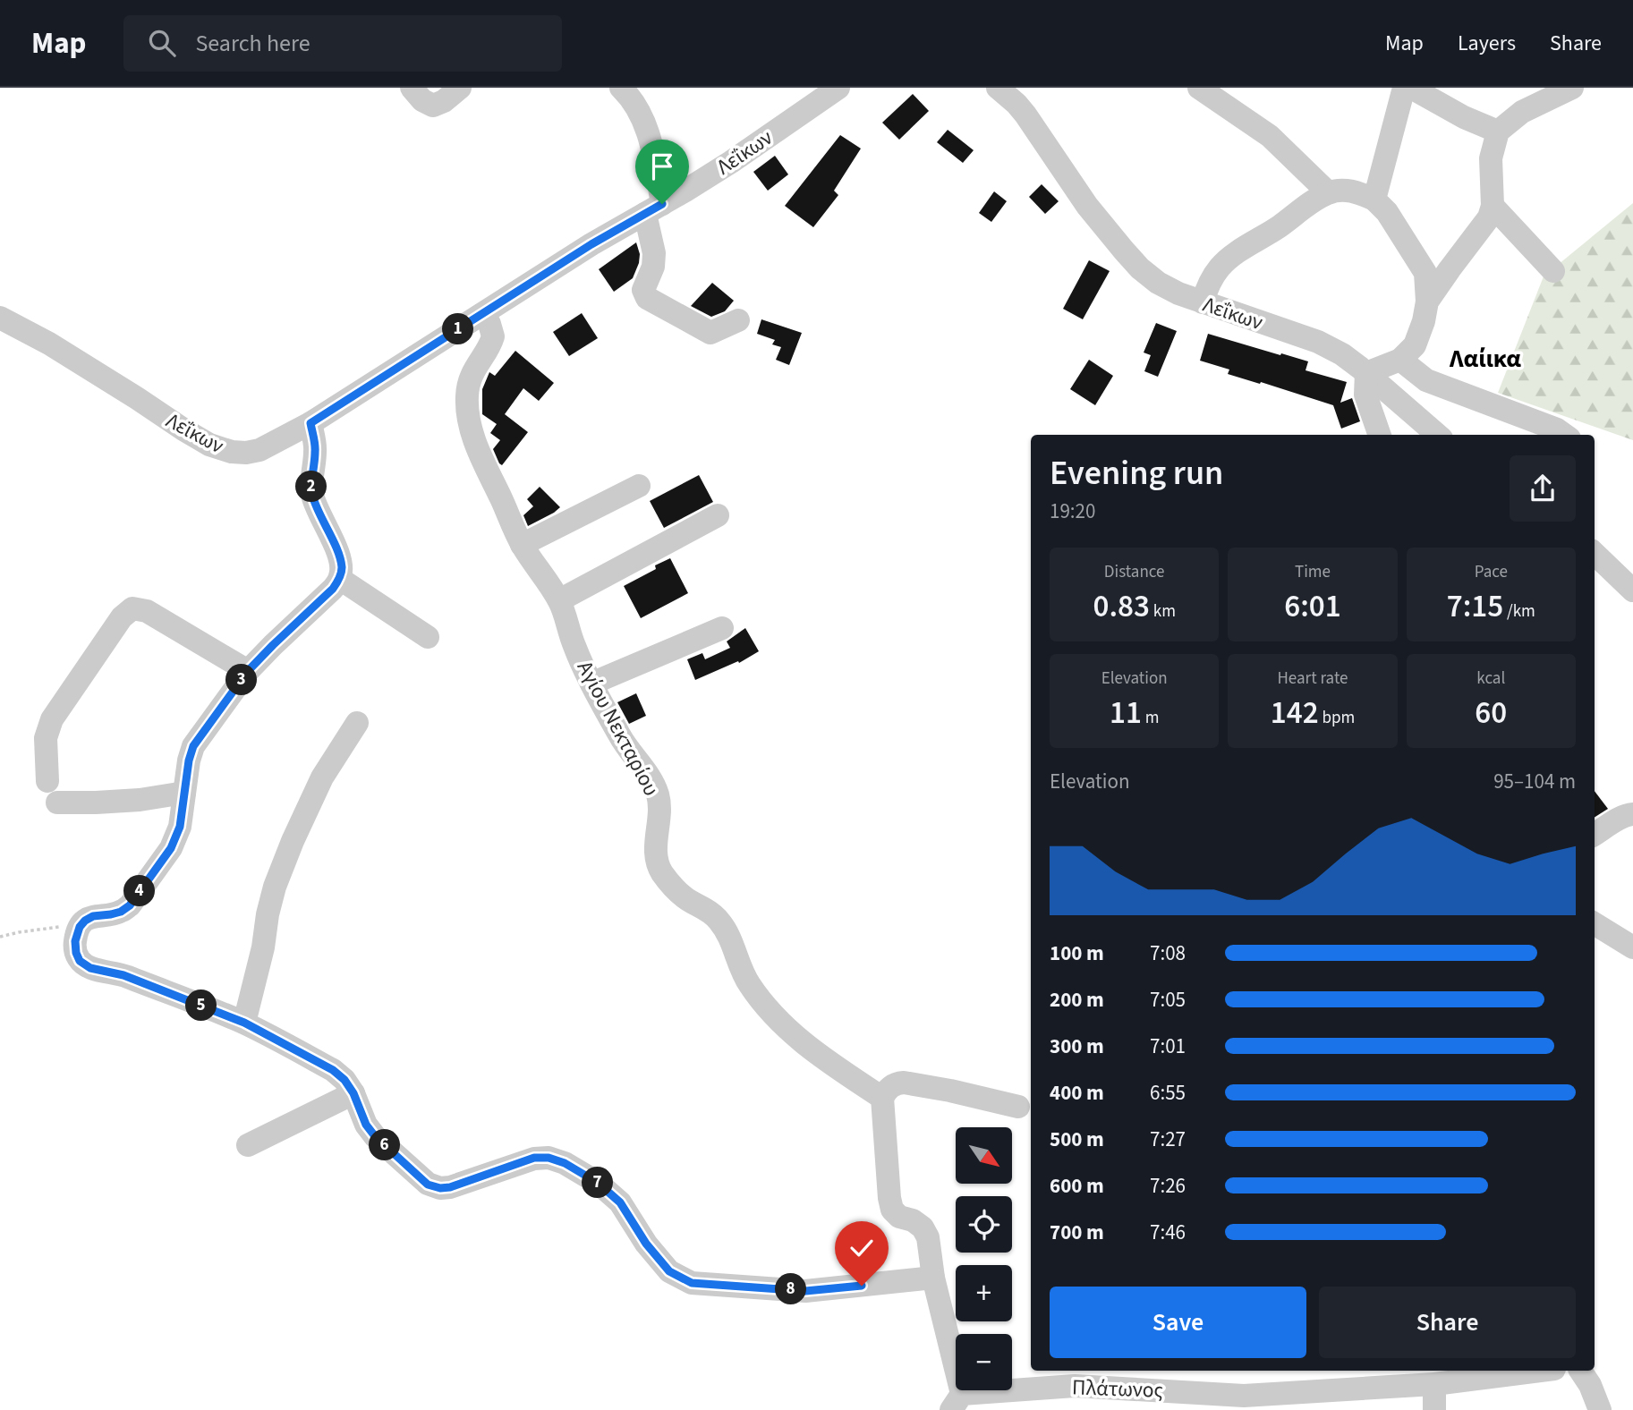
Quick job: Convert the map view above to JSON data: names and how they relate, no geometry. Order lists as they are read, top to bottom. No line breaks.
{"streets":{"street":["Λεΐκων","Αγίου Νεκταρίου","Πλάτωνος"]},"crossings":[["Λεΐκων","Αγίου Νεκταρίου"]],"districts":["Λαίικα"],"north":"bottom right","page":{"header":"Map","search":"Search here","nav":["Map","Layers","Share"],"pins":["1","2","3","4","5","6","7","8"],"heading":["Evening run","19:20"],"stats":[["Distance","0.83 km"],["Time","6:01"],["Pace","7:15 /km"],["Elevation","11 m"],["Heart rate","142 bpm"],["kcal","60"]],"chart":["Elevation","95–104 m"],"list":[{"name":"100 m","note":"7:08"},{"name":"200 m","note":"7:05"},{"name":"300 m","note":"7:01"},{"name":"400 m","note":"6:55"},{"name":"500 m","note":"7:27"},{"name":"600 m","note":"7:26"},{"name":"700 m","note":"7:46"}],"map_buttons":["+","−"],"buttons":["Save","Share"]}}
